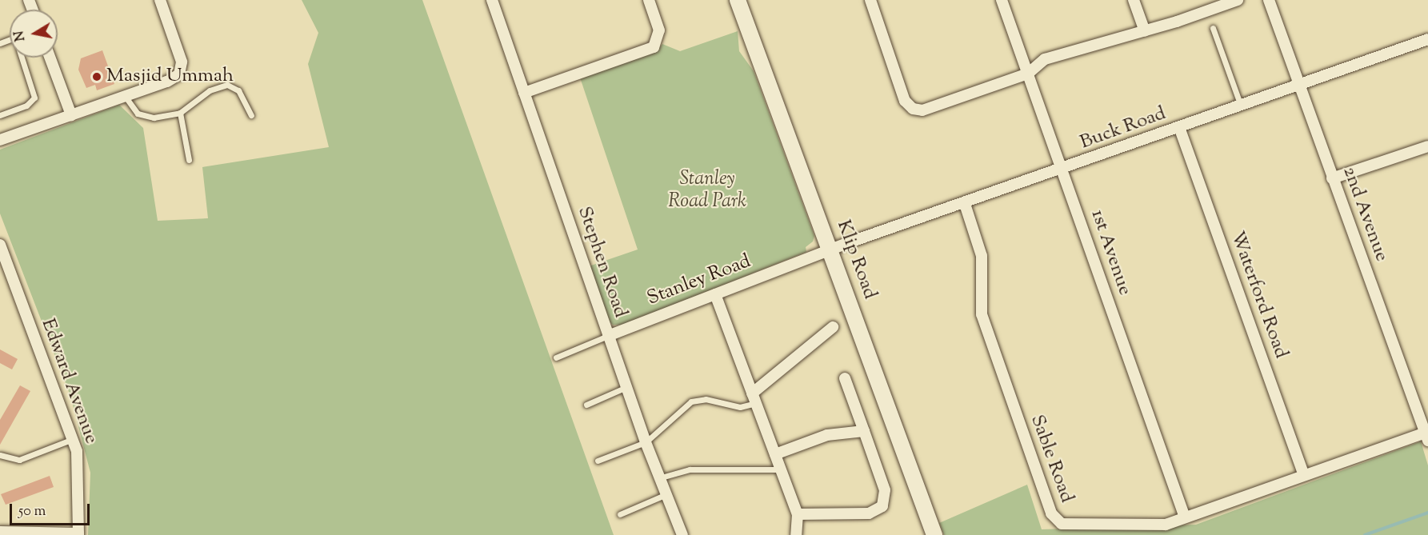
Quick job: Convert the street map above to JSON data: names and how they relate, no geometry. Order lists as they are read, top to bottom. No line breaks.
{"streets":{"street":["Buck Road","2nd Avenue","1st Avenue","Klip Road","Stephen Road","Stanley Road","Waterford Road","Edward Avenue","Sable Road"]},"crossings":[["Buck Road","2nd Avenue"],["Buck Road","1st Avenue"],["Buck Road","Klip Road"],["Buck Road","Stanley Road"],["Buck Road","Waterford Road"],["Buck Road","Sable Road"],["2nd Avenue","Sable Road"],["1st Avenue","Sable Road"],["Klip Road","Stanley Road"],["Stephen Road","Stanley Road"],["Waterford Road","Sable Road"]],"parks":["Stanley Road Park"],"places":["Masjid Ummah"],"scale_bar":"50 m","north":"left"}
